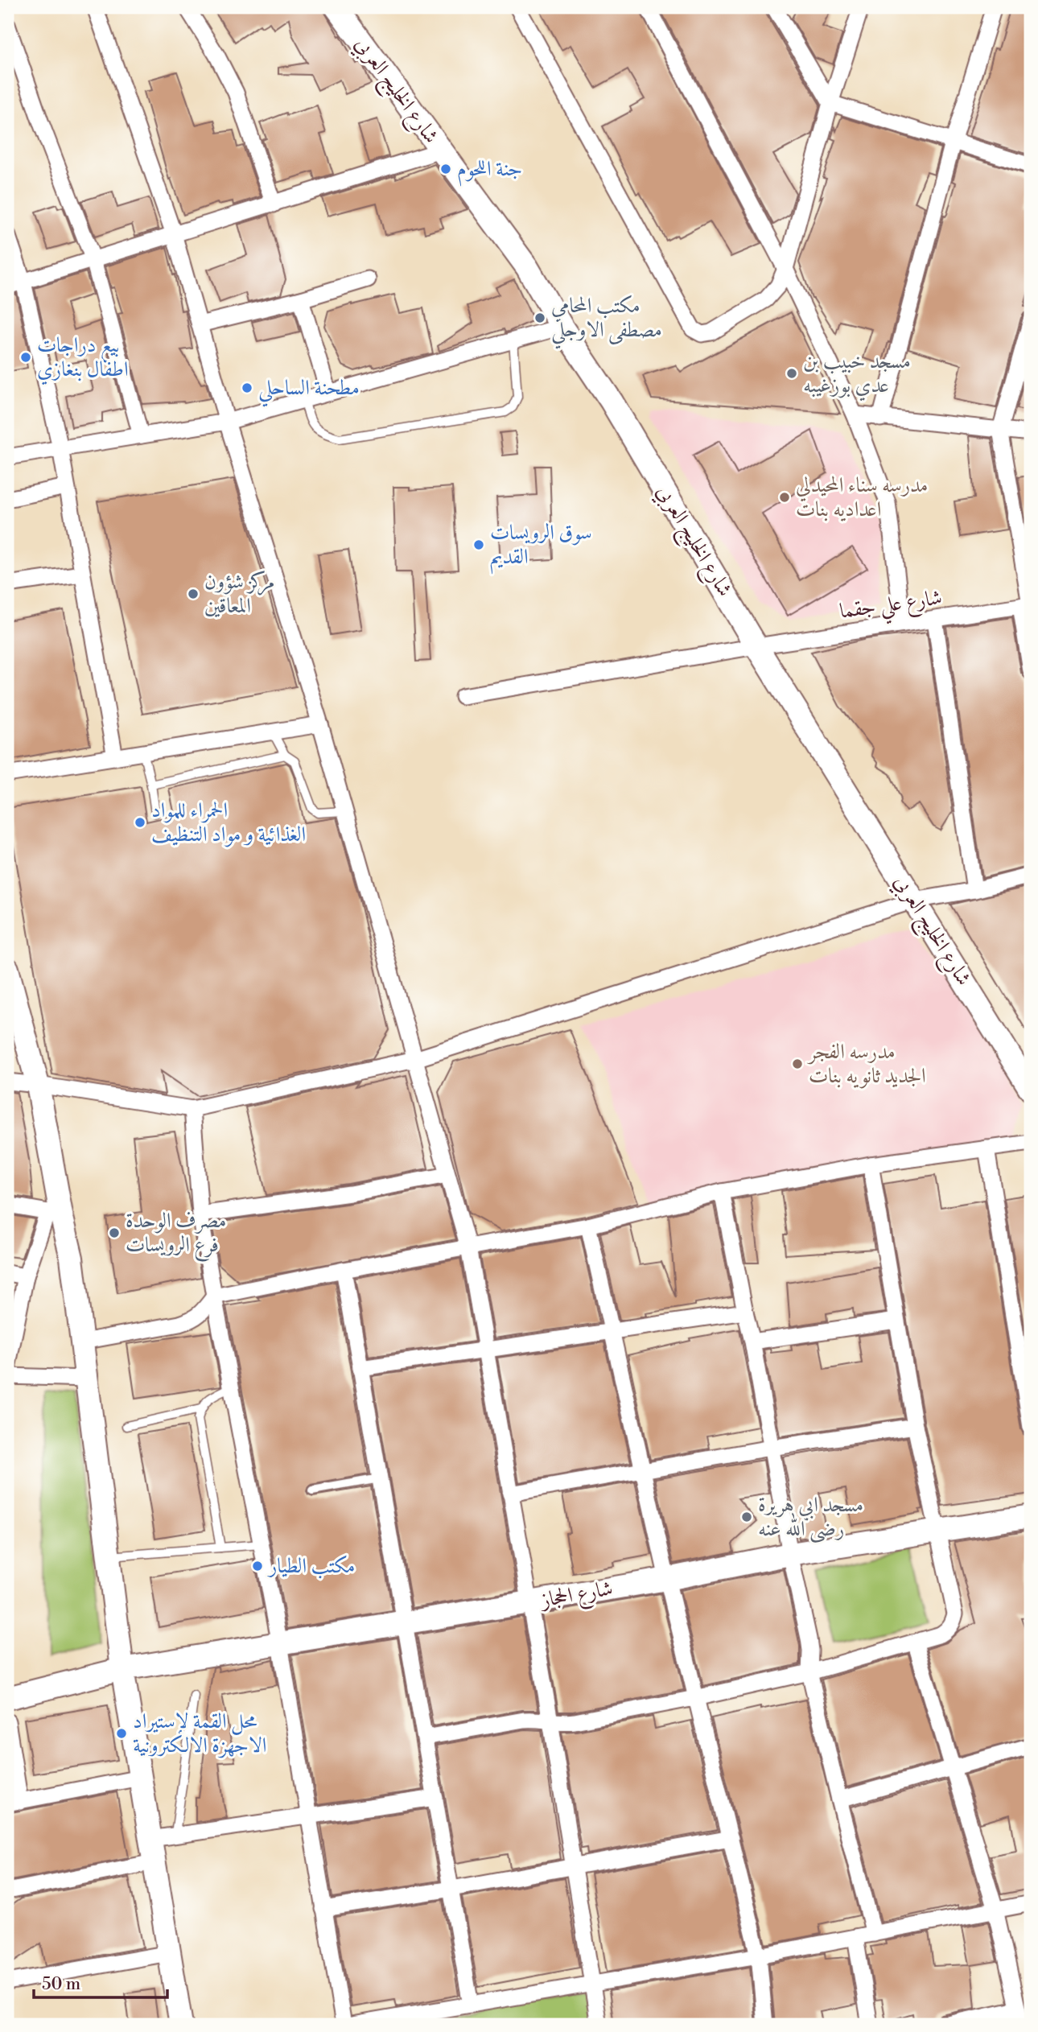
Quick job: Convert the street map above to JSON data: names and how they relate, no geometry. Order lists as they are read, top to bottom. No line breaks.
{"streets":{"main road":["شارع الخليج العربي","شارع الحجاز"],"street":["شارع علي جقما"]},"crossings":[["شارع الخليج العربي","شارع علي جقما"]],"places":["جنة اللحوم","مكتب المحامي مصطفى الاوجلي","بيع دراجات اطفال بنغازي","مسجد خبيب بن عدي بوزغيبه","مطحنة الساحلي","مدرسه سناء المحيدلي اعداديه بنات","سوق الرويسات القديم","مركز شؤون المعاقين","الحمراء للمواد الغذائية و مواد التنظيف","مدرسه الفجر الجديد ثانويه بنات","مصرف الوحدة فرع الرويسات","مسجد ابي هريرة رضى الله عنه","مكتب الطيار","محل القمة لإستيراد الاجهزة الالكترونية"],"scale_bar":"50 m"}
